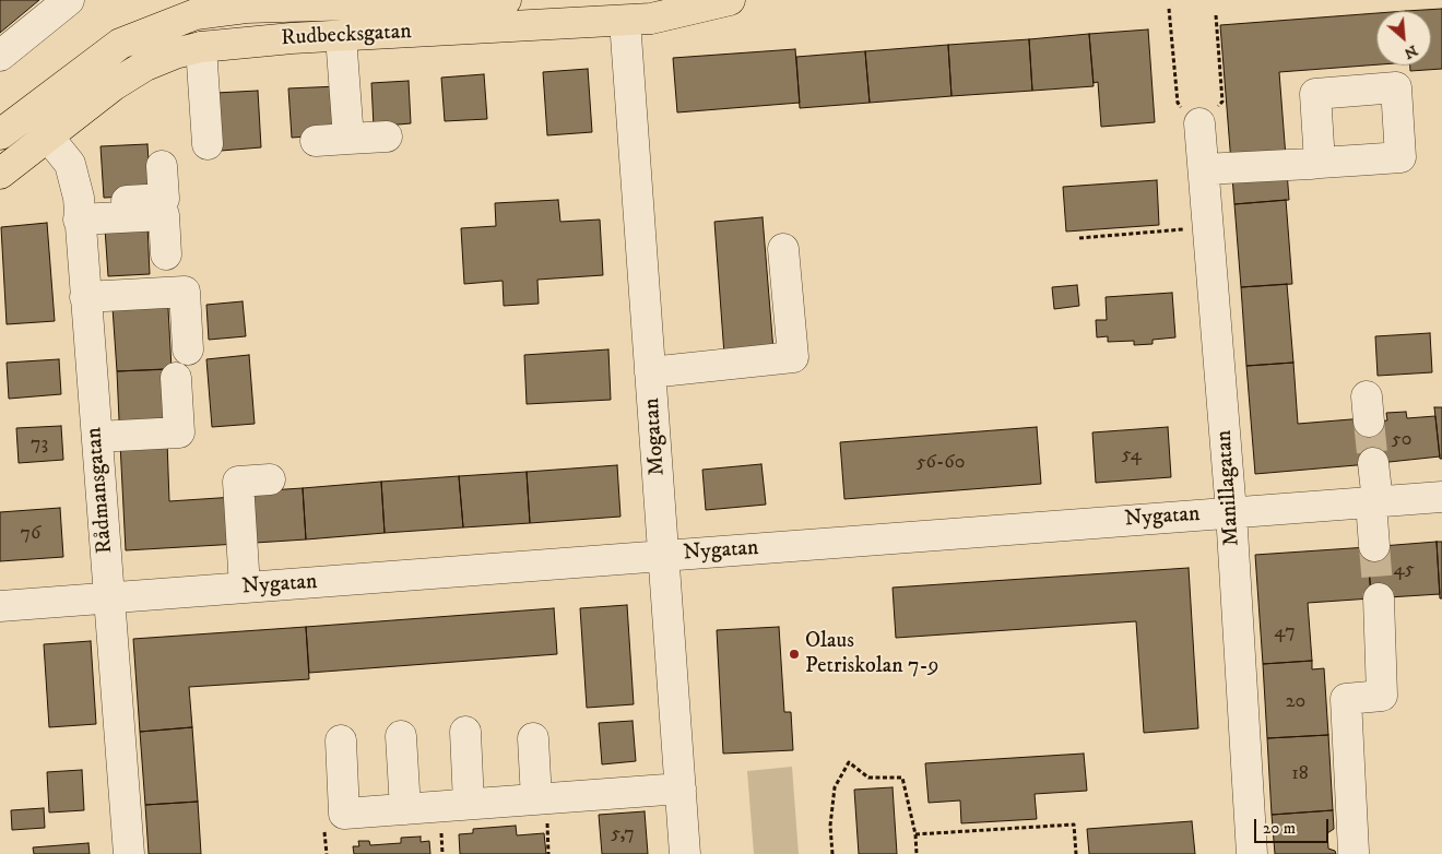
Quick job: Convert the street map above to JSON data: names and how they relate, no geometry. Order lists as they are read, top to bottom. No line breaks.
{"streets":{"main road":["Rudbecksgatan"],"street":["Mogatan","Manillagatan","Rådmansgatan","Nygatan"]},"crossings":[["Rudbecksgatan","Mogatan"],["Rudbecksgatan","Rådmansgatan"],["Mogatan","Nygatan"],["Manillagatan","Nygatan"],["Rådmansgatan","Nygatan"]],"places":["Olaus Petriskolan 7-9"],"house_numbers":["50","73","54","56-60","76","45","47","20","18","5,7"],"scale_bar":"20 m","north":"bottom right"}
